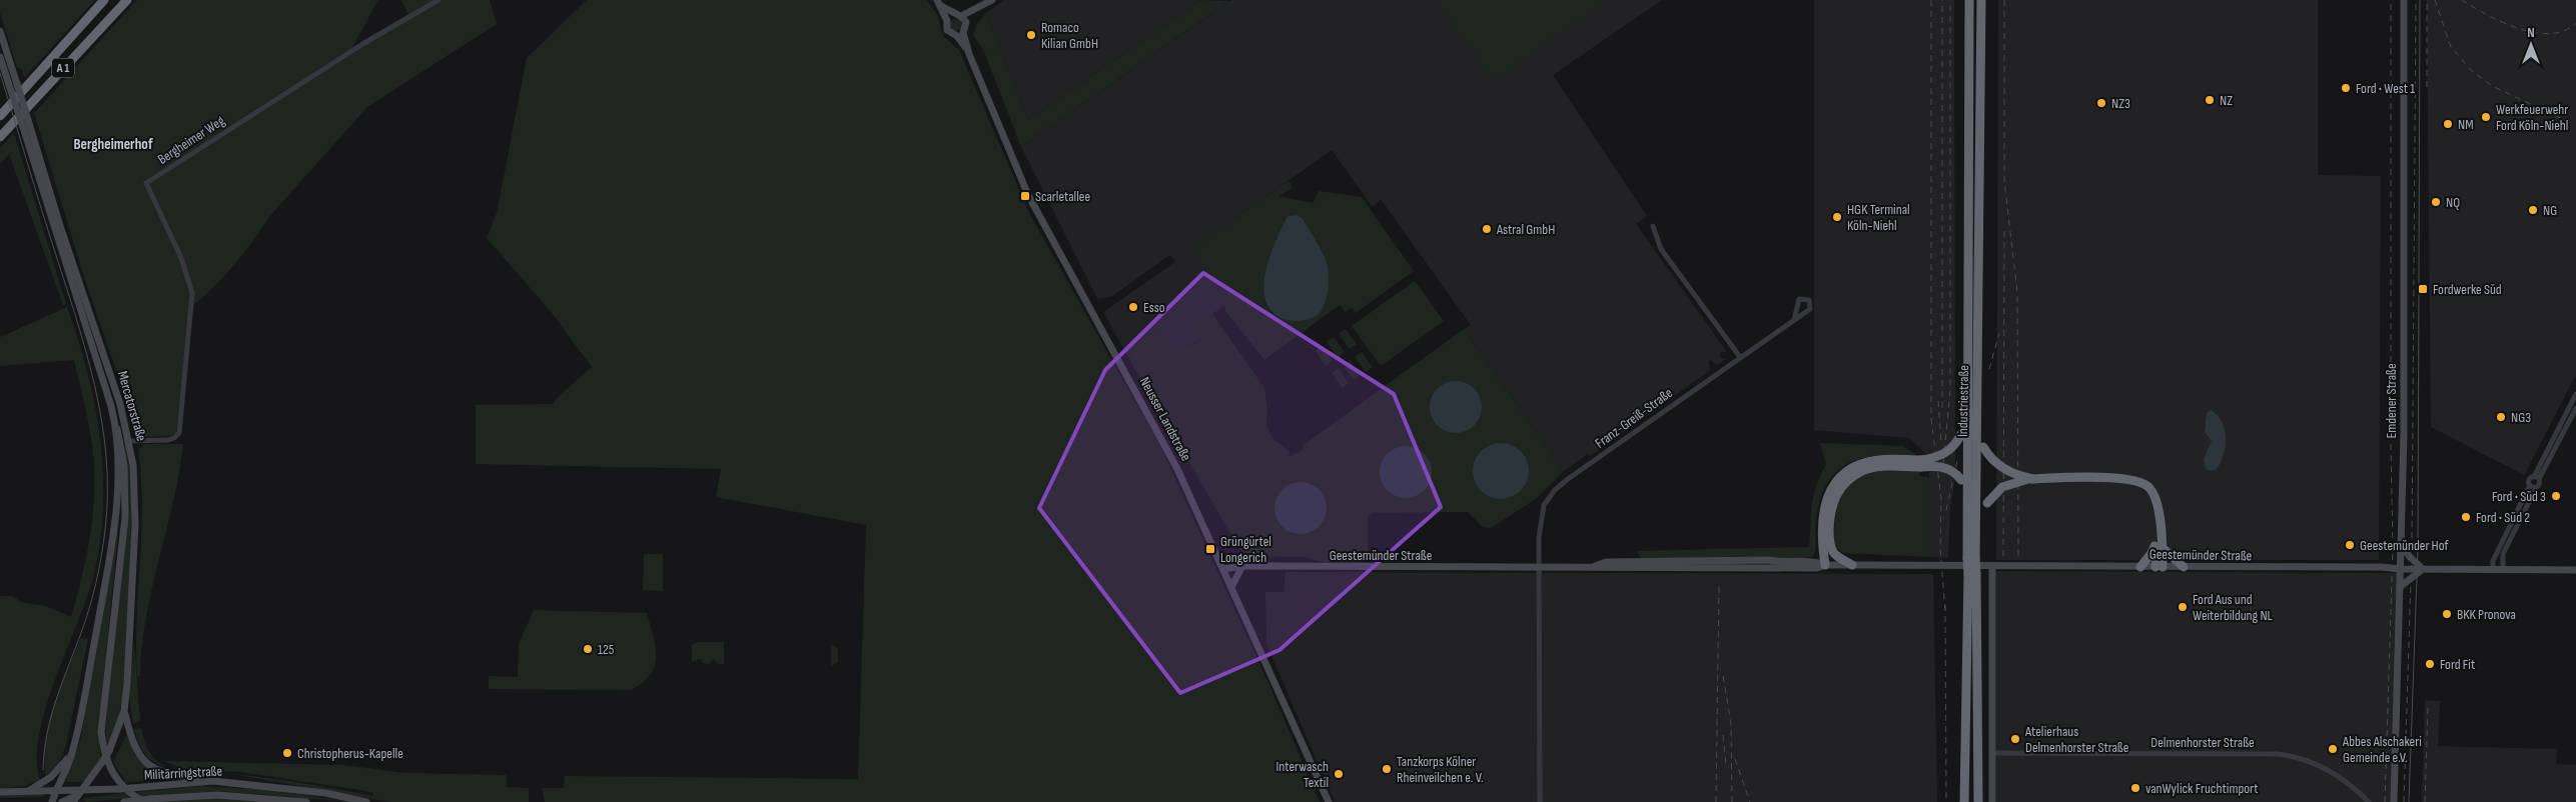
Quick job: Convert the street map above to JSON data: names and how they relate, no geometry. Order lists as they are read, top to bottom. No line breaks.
{"streets":{"highway":["A 1","Industriestraße"],"main road":["Emdener Straße","Mercatorstraße","Neusser Landstraße","Geestemünder Straße","Militärringstraße"],"street":["Bergheimer Weg","Franz-Greiß-Straße","Delmenhorster Straße"]},"crossings":[["Bergheimer Weg","Mercatorstraße"],["Emdener Straße","Geestemünder Straße"],["Mercatorstraße","Militärringstraße"],["Franz-Greiß-Straße","Geestemünder Straße"],["Neusser Landstraße","Geestemünder Straße"]],"districts":["Bergheimerhof"],"places":{"other":["Romaco Kilian GmbH","Ford • West 1","NZ","NZ3","Werkfeuerwehr Ford Köln-Niehl","NM","NQ","NG","HGK Terminal Köln-Niehl","Astral GmbH","Esso","NG3","Ford • Süd 3","Ford • Süd 2","Geestemünder Hof","Ford Aus und Weiterbildung NL","BKK Pronova","125","Ford Fit","Atelierhaus Delmenhorster Straße","Abbes Alschakeri Gemeinde e.V.","Christopherus-Kapelle","Tanzkorps Kölner Rheinveilchen e. V.","Interwasch Textil","vanWylick Fruchtimport"],"transit":["Scarletallee","Fordwerke Süd","Grüngürtel Longerich"]},"north":"top"}
